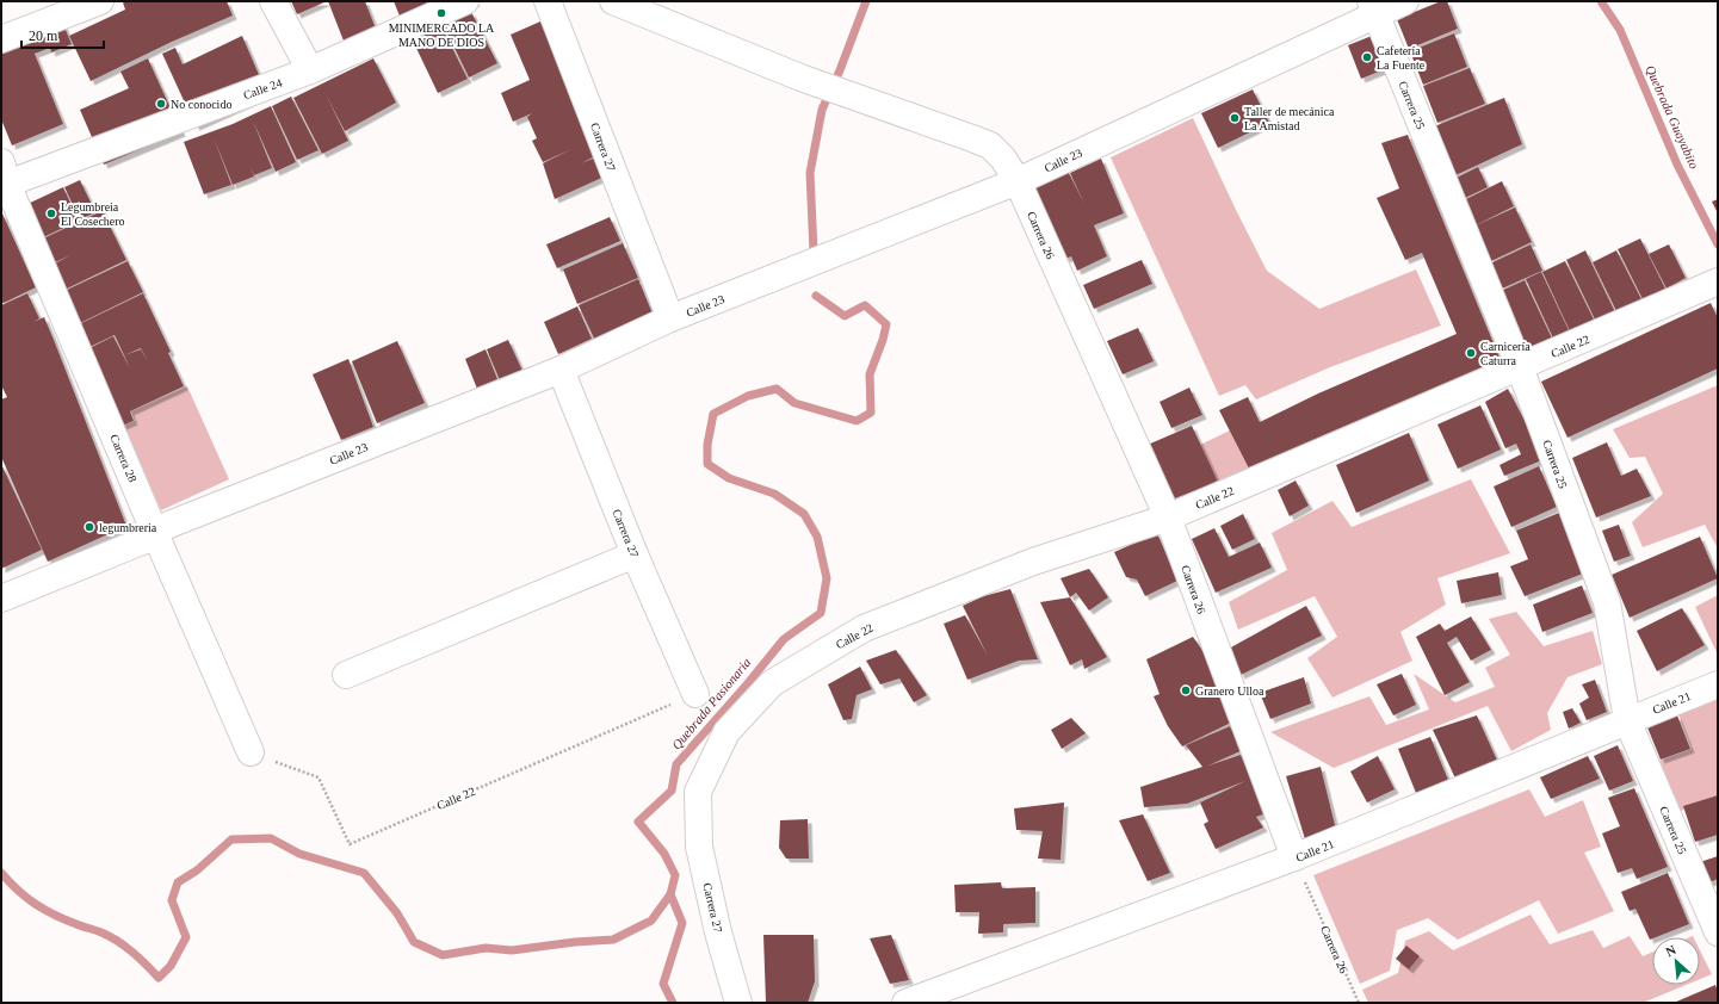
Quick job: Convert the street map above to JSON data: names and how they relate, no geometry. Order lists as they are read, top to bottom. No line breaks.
{"streets":{"street":["Calle 24","Carrera 25","Carrera 27","Calle 23","Carrera 26","Calle 22","Carrera 28","Calle 21"]},"crossings":[["Calle 24","Carrera 28"],["Carrera 25","Calle 23"],["Carrera 25","Calle 22"],["Carrera 25","Calle 21"],["Carrera 27","Calle 23"],["Carrera 27","Calle 22"],["Calle 23","Carrera 26"],["Calle 23","Carrera 28"],["Carrera 26","Calle 22"],["Carrera 26","Calle 21"],["Calle 22","Carrera 28"]],"water":["Quebrada Guayabito","Quebrada Pasionaria"],"places":["MINIMERCADO LA MANO DE DIOS","Cafetería La Fuente","No conocido","Taller de mecánica La Amistad","Legumbreia El Cosechero","Carnicería Caturra","legumbreria","Granero Ulloa"],"scale_bar":"20 m","north":"top left"}
